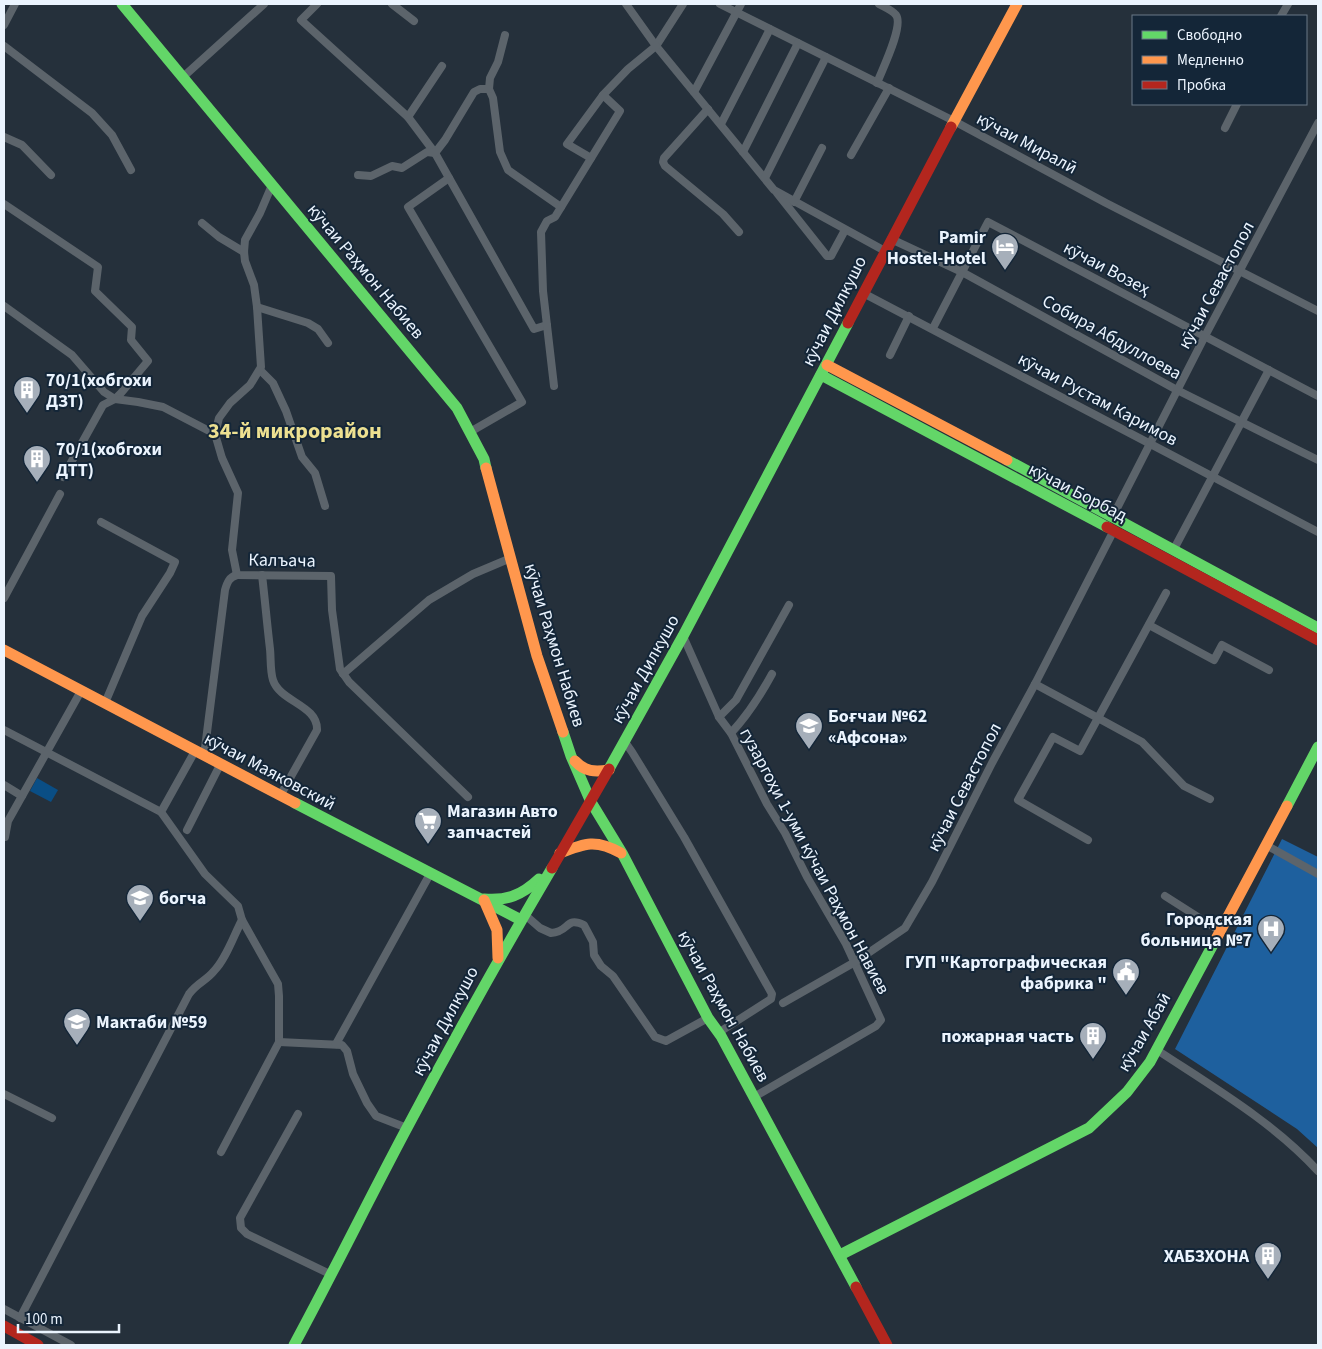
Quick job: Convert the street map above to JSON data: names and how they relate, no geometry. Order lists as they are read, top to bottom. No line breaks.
{"streets":{"main road":["кӯчаи Раҳмон Набиев","кӯчаи Дилкушо","кӯчаи Борбад","кӯчаи Маяковский","кӯчаи Абаӣ"],"street":["кӯчаи Миралӣ","кӯчаи Возеҳ","кӯчаи Севастопол","Собира Абдуллоева","кӯчаи Рустам Каримов","Калъача","гузаргоҳи 1-уми кӯчаи Раҳмон Навиев"]},"crossings":[["кӯчаи Миралӣ","кӯчаи Севастопол"],["кӯчаи Миралӣ","кӯчаи Дилкушо"],["кӯчаи Возеҳ","кӯчаи Севастопол"],["кӯчаи Возеҳ","Собира Абдуллоева"],["кӯчаи Возеҳ","кӯчаи Рустам Каримов"],["кӯчаи Раҳмон Набиев","кӯчаи Дилкушо"],["кӯчаи Раҳмон Набиев","гузаргоҳи 1-уми кӯчаи Раҳмон Навиев"],["кӯчаи Раҳмон Набиев","кӯчаи Абаӣ"],["кӯчаи Севастопол","Собира Абдуллоева"],["кӯчаи Севастопол","кӯчаи Рустам Каримов"],["кӯчаи Севастопол","кӯчаи Борбад"],["кӯчаи Севастопол","гузаргоҳи 1-уми кӯчаи Раҳмон Навиев"],["кӯчаи Дилкушо","Собира Абдуллоева"],["кӯчаи Дилкушо","кӯчаи Рустам Каримов"],["кӯчаи Дилкушо","кӯчаи Борбад"],["кӯчаи Дилкушо","кӯчаи Маяковский"],["кӯчаи Дилкушо","гузаргоҳи 1-уми кӯчаи Раҳмон Навиев"]],"districts":["34-й микрорайон"],"places":{"hotel":["Pamir Hostel-Hotel"],"building":["70/1(хобгохи ДЗТ)","70/1(хобгохи ДТТ)","пожарная часть","ХАБЗХОНА"],"school or university":["Боғчаи №62 «Афсона»","богча","Мактаби №59"],"supermarket":["Магазин Авто запчастей"],"hospital":["Городская больница №7"],"public building":["ГУП \"Картографическая фабрика \""]},"legend":["Свободно","Медленно","Пробка"],"scale_bar":"100 m"}
